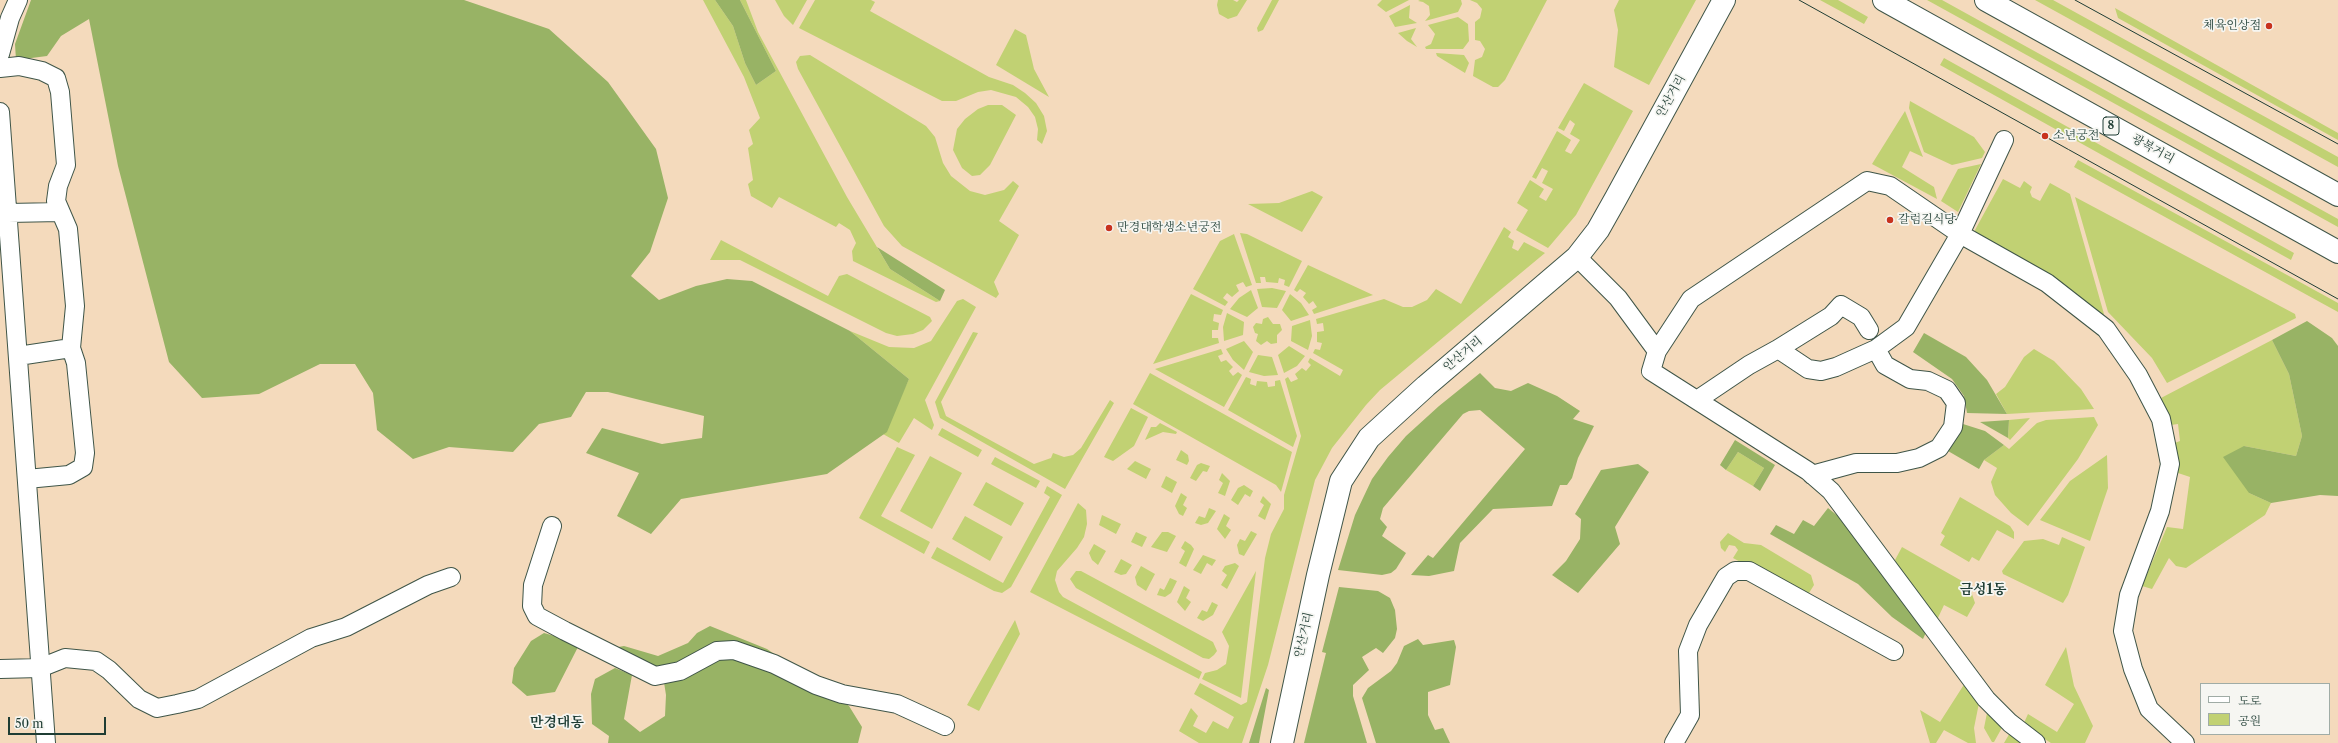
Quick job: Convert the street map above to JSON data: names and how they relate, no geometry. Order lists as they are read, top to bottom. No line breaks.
{"streets":{"main road":["안산거리","8","광복거리"]},"districts":["금성1동","만경대동"],"places":["체육인상점","소년궁전","갈럼길식당","만경대학생소년궁전"],"legend":["도로","공원"],"scale_bar":"50 m"}
